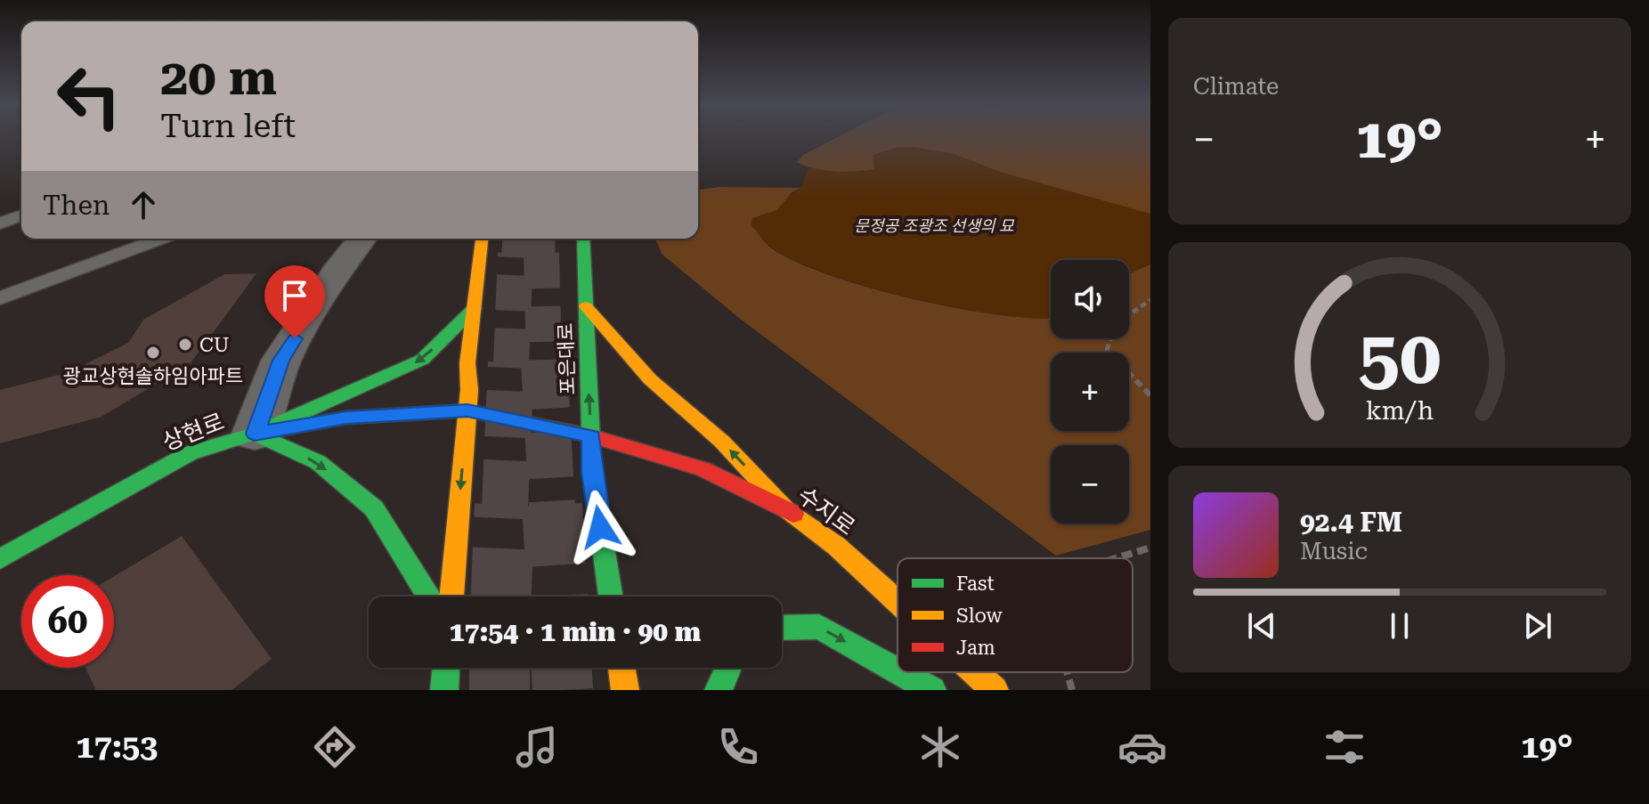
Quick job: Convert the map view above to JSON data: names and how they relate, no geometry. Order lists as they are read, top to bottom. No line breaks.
{"streets":{"main road":["포은대로","상현로","수지로"]},"crossings":[["포은대로","상현로"],["포은대로","수지로"],["상현로","수지로"]],"parks":["문정공 조광조 선생의 묘"],"places":["CU","광교상현솔하임아파트"],"legend":["Fast","Slow","Jam"],"page":{"tile":"Climate","turn":["20 m","Turn left"],"heat":["−","19°","+"],"then":"Then","map_buttons":["+","−"],"song":["92.4 FM","Music"],"limit":"60","trip":"17:54 · 1 min · 90 m","tabs":["17:53","19°"],"gauge":["50","km/h"]}}
